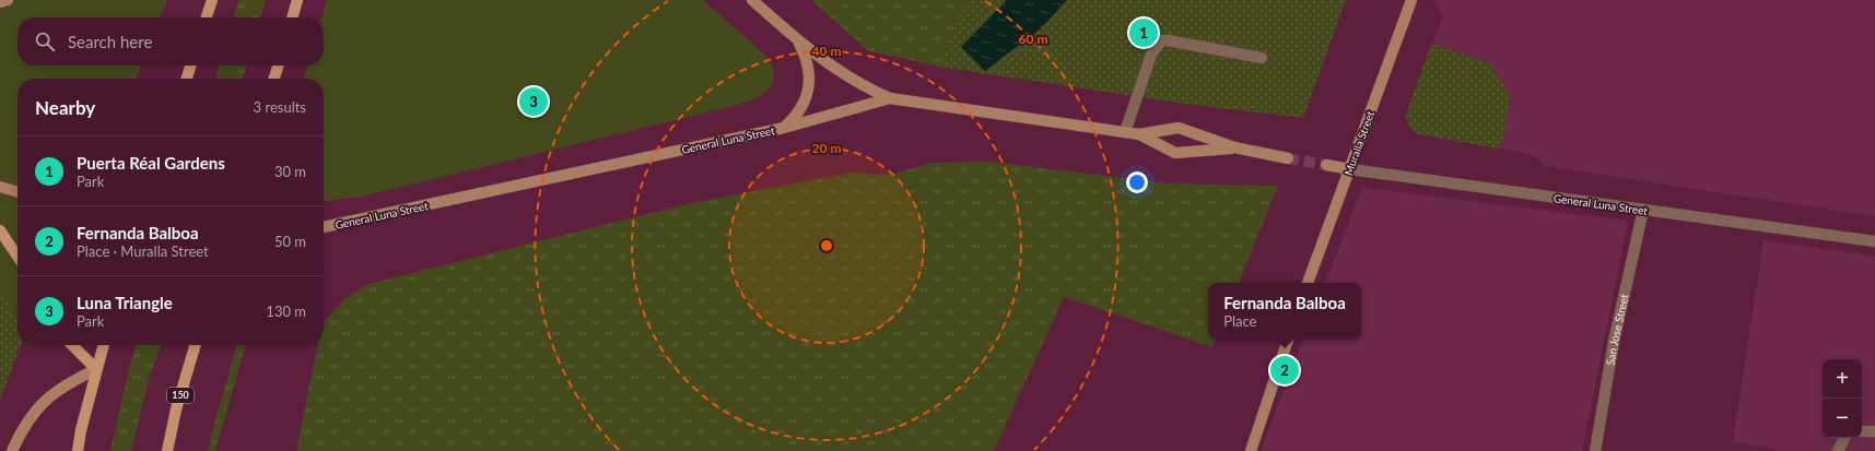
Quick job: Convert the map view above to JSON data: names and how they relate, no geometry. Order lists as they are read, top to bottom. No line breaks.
{"streets":{"main road":["150"],"street":["General Luna Street","Muralla Street","San Jose Street"]},"crossings":[["General Luna Street","Muralla Street"],["General Luna Street","San Jose Street"]],"page":{"pins":["1","3","2"],"search":"Search here","heading":["Nearby","3 results"],"list":[{"mark":"1","name":"Puerta Réal Gardens","note":"Park","value":"30 m"},{"mark":"2","name":"Fernanda Balboa","note":"Place · Muralla Street","value":"50 m"},{"mark":"3","name":"Luna Triangle","note":"Park","value":"130 m"}],"popup":["Fernanda Balboa","Place"],"map_buttons":["+","−"]},"rings":["60 m","40 m","20 m"]}
